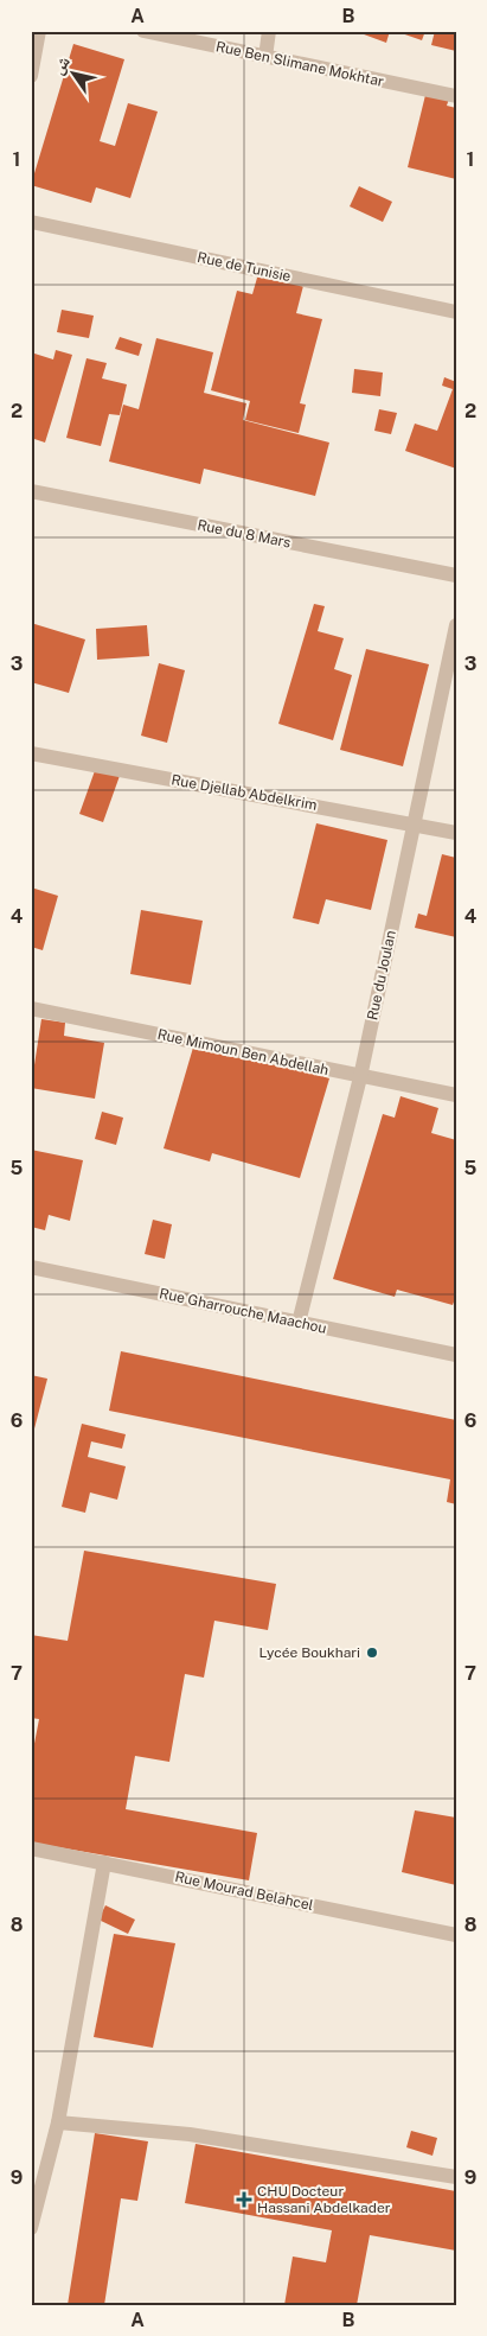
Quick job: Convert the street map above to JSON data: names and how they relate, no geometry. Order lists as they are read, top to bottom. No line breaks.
{"streets":{"street":["Rue Ben Slimane Mokhtar","Rue de Tunisie","Rue du 8 Mars","Rue Djellab Abdelkrim","Rue du Joulan","Rue Mimoun Ben Abdellah","Rue Gharrouche Maachou","Rue Mourad Belahcel"]},"crossings":[["Rue Djellab Abdelkrim","Rue du Joulan"],["Rue du Joulan","Rue Mimoun Ben Abdellah"],["Rue du Joulan","Rue Gharrouche Maachou"]],"places":{"other":["Lycée Boukhari"],"health":["CHU Docteur Hassani Abdelkader"]},"north":"top left","grid":{"columns":["A","B"],"rows":["1","2","3","4","5","6","7","8","9"]}}
